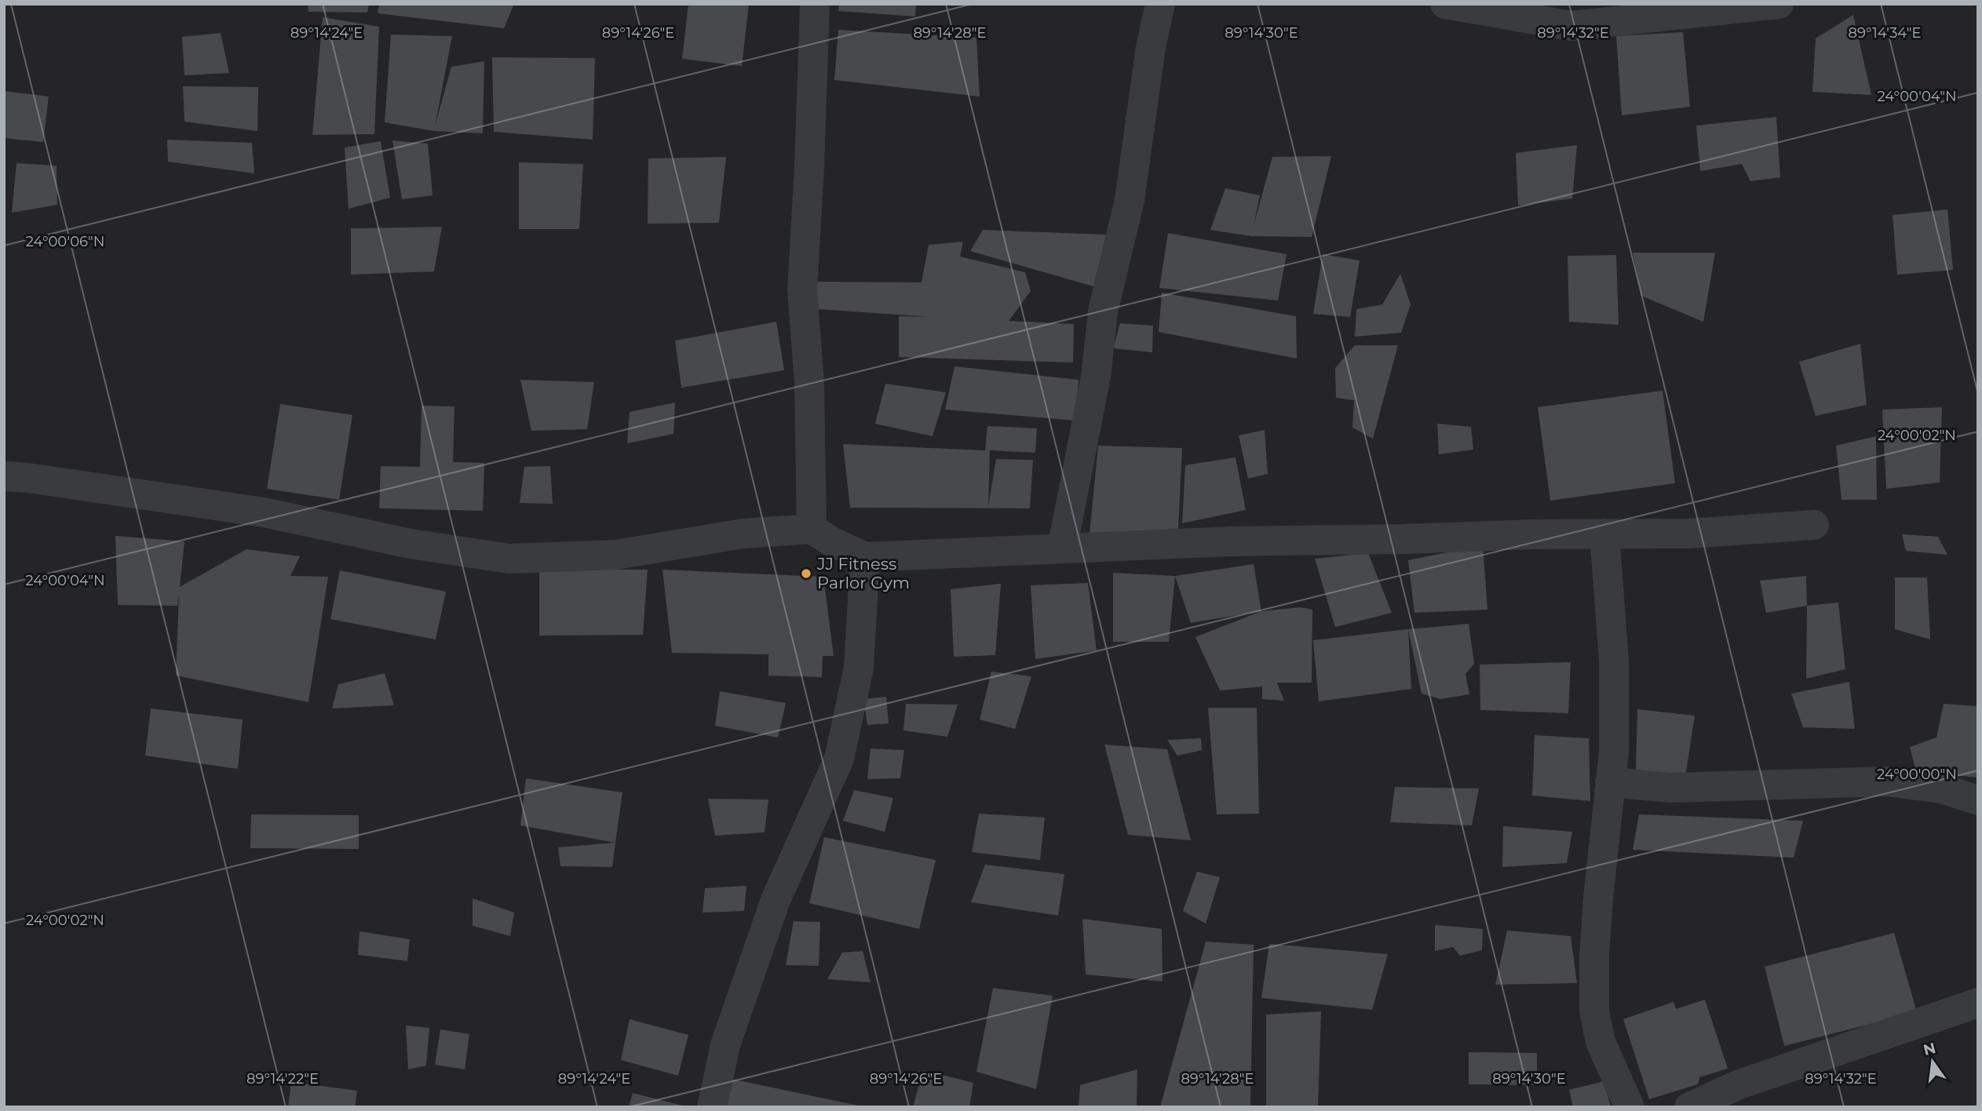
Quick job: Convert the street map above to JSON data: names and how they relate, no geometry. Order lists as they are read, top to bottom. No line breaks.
{"places":["JJ Fitness Parlor Gym"],"north":"top","coordinates":["89°14'34\"E","89°14'24\"E","89°14'26\"E","89°14'28\"E","89°14'30\"E","89°14'32\"E","24°00'04\"N","24°00'06\"N","24°00'02\"N","24°00'00\"N","89°14'22\"E"]}
